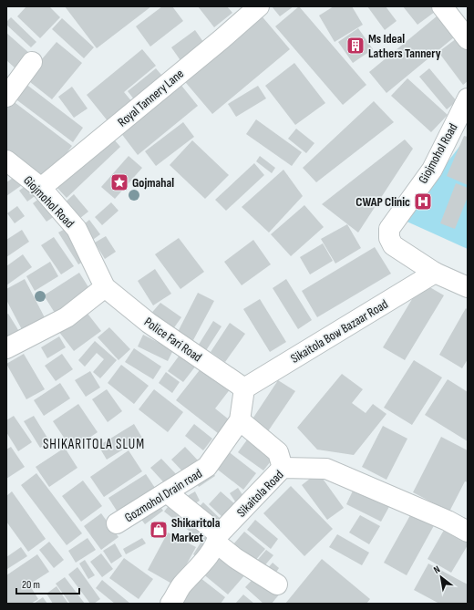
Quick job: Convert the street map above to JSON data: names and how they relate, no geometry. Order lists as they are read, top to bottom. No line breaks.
{"streets":{"street":["Royal Tannery Lane","Giojmohol Road","Sikaitola Bow Bazaar Road","Police Fari Road","Sikaitola Road","Gozmohol Drain road"]},"crossings":[["Royal Tannery Lane","Giojmohol Road"],["Giojmohol Road","Sikaitola Bow Bazaar Road"],["Giojmohol Road","Police Fari Road"],["Sikaitola Bow Bazaar Road","Police Fari Road"],["Sikaitola Bow Bazaar Road","Gozmohol Drain road"],["Police Fari Road","Gozmohol Drain road"]],"districts":["SHIKARITOLA SLUM"],"places":{"building":["Ms Ideal Lathers Tannery"],"place":["Gojmahal"],"hospital":["CWAP Clinic"],"shop":["Shikaritola Market"]},"scale_bar":"20 m","north":"top left"}
